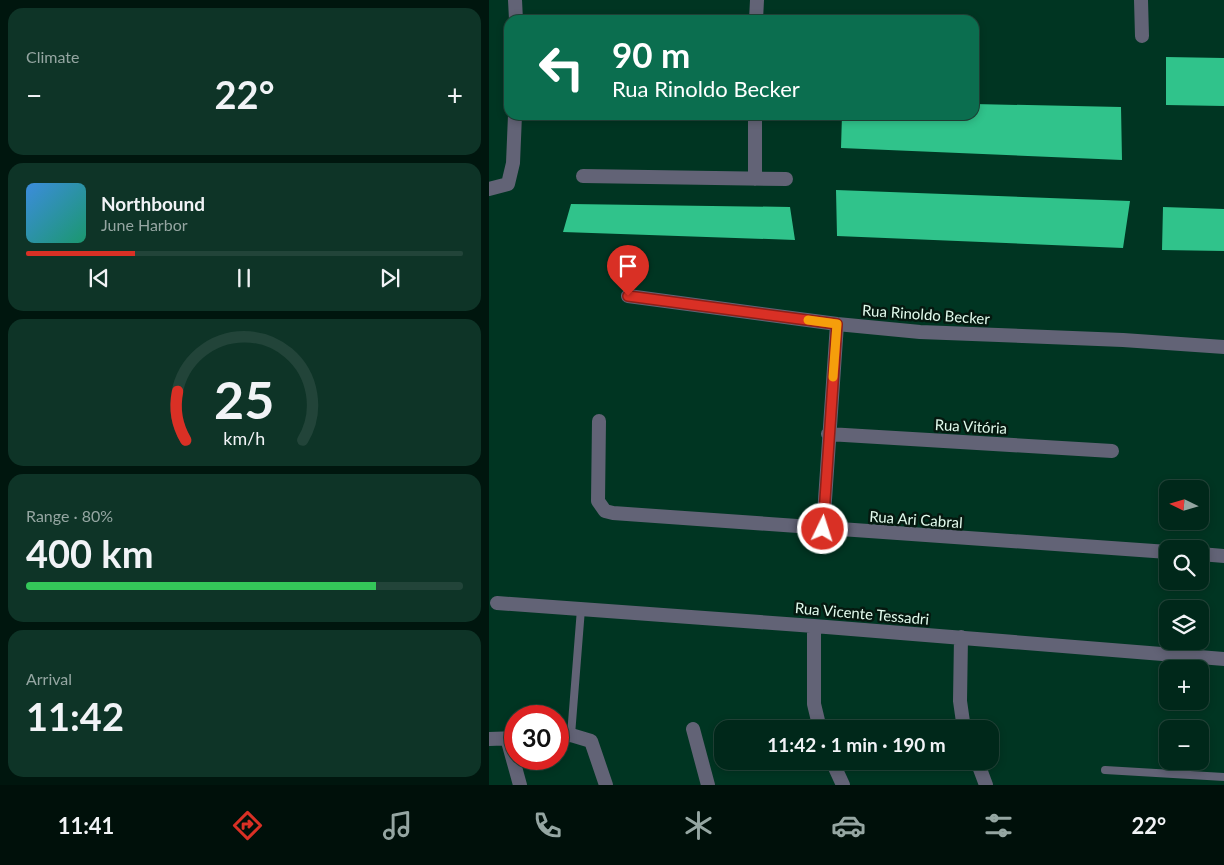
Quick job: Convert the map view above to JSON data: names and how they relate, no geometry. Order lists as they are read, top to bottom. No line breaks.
{"streets":{"street":["Rua Rinoldo Becker","Rua Vitória","Rua Ari Cabral","Rua Vicente Tessadri"]},"north":"left","page":{"tile":["Climate",["Range · 80%","400 km"],["Arrival","11:42"]],"turn":["90 m","Rua Rinoldo Becker"],"heat":["−","22°","+"],"song":["Northbound","June Harbor"],"map_buttons":["+","−"],"limit":"30","trip":"11:42 · 1 min · 190 m","tabs":["11:41","22°"],"gauge":["25","km/h"]}}
